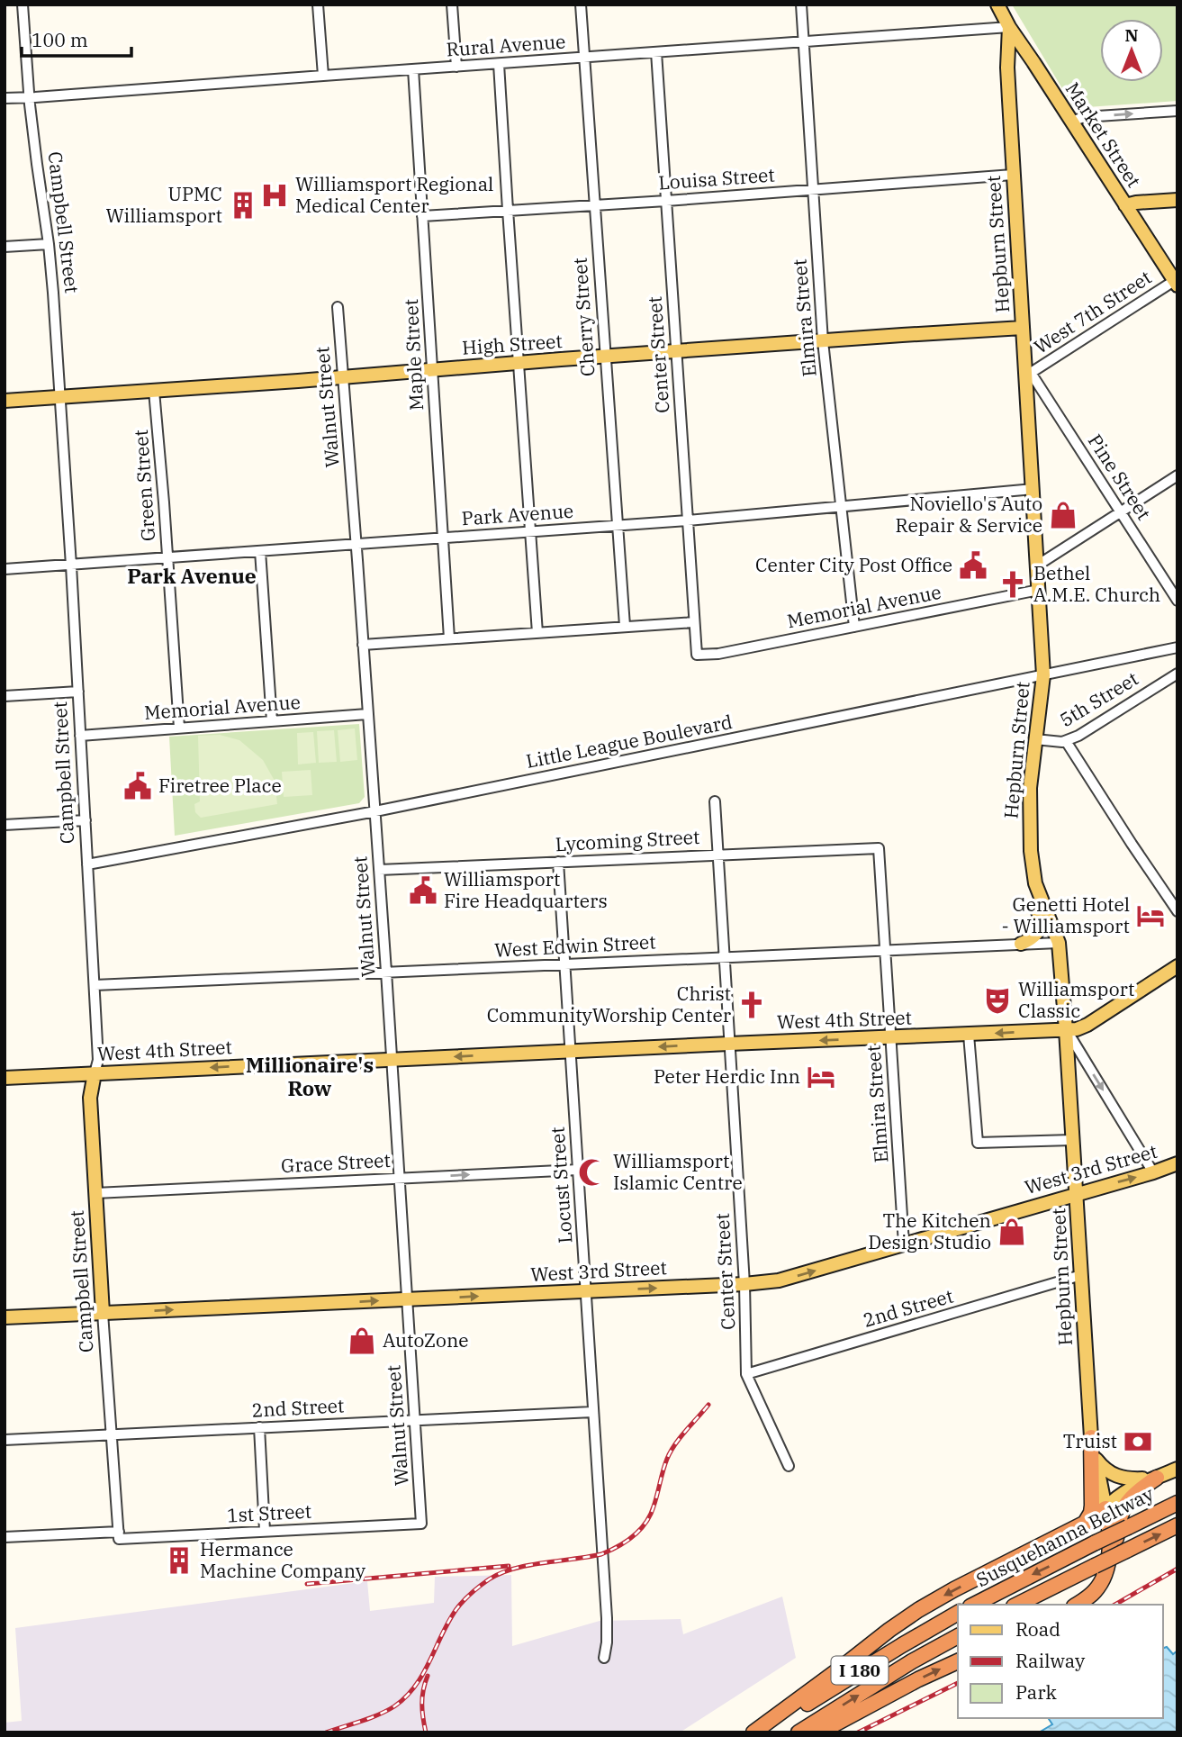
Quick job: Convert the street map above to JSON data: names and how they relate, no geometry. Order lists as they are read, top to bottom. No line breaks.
{"streets":{"highway":["Susquehanna Beltway","I 180"],"main road":["Market Street","Campbell Street","Hepburn Street","High Street","West 4th Street","West 3rd Street"],"street":["Rural Avenue","Louisa Street","West 7th Street","Cherry Street","Elmira Street","Maple Street","Center Street","Walnut Street","Pine Street","Green Street","Park Avenue","Memorial Avenue","5th Street","Little League Boulevard","Lycoming Street","West Edwin Street","Grace Street","Locust Street","2nd Street","1st Street"]},"crossings":[["Rural Avenue","Market Street"],["Rural Avenue","Campbell Street"],["Rural Avenue","Hepburn Street"],["Rural Avenue","Cherry Street"],["Rural Avenue","Elmira Street"],["Rural Avenue","Maple Street"],["Rural Avenue","Center Street"],["Market Street","Hepburn Street"],["Market Street","West 7th Street"],["Louisa Street","Hepburn Street"],["Louisa Street","Cherry Street"],["Louisa Street","Elmira Street"],["Louisa Street","Maple Street"],["Louisa Street","Center Street"],["Campbell Street","High Street"],["Campbell Street","Park Avenue"],["Campbell Street","Memorial Avenue"],["Campbell Street","Little League Boulevard"],["Campbell Street","West Edwin Street"],["Campbell Street","West 4th Street"],["Campbell Street","Grace Street"],["Campbell Street","West 3rd Street"],["Campbell Street","2nd Street"],["Campbell Street","1st Street"],["Hepburn Street","West 7th Street"],["Hepburn Street","High Street"],["Hepburn Street","Pine Street"],["Hepburn Street","Park Avenue"],["Hepburn Street","Memorial Avenue"],["Hepburn Street","5th Street"],["Hepburn Street","Little League Boulevard"],["Hepburn Street","West Edwin Street"],["Hepburn Street","West 4th Street"],["Hepburn Street","West 3rd Street"],["Hepburn Street","2nd Street"],["West 7th Street","Pine Street"],["Cherry Street","High Street"],["Cherry Street","Park Avenue"],["Elmira Street","High Street"],["Elmira Street","Park Avenue"],["Elmira Street","Memorial Avenue"],["Elmira Street","Lycoming Street"],["Elmira Street","West Edwin Street"],["Elmira Street","West 4th Street"],["Elmira Street","West 3rd Street"],["High Street","Maple Street"],["High Street","Center Street"],["High Street","Walnut Street"],["High Street","Green Street"],["Maple Street","Park Avenue"],["Center Street","Park Avenue"],["Center Street","Memorial Avenue"],["Center Street","Lycoming Street"],["Center Street","West Edwin Street"],["Center Street","West 4th Street"],["Center Street","West 3rd Street"],["Center Street","2nd Street"],["Walnut Street","Park Avenue"],["Walnut Street","Memorial Avenue"],["Walnut Street","Little League Boulevard"],["Walnut Street","Lycoming Street"],["Walnut Street","West Edwin Street"],["Walnut Street","West 4th Street"],["Walnut Street","Grace Street"],["Walnut Street","West 3rd Street"],["Walnut Street","2nd Street"],["Walnut Street","1st Street"],["Green Street","Park Avenue"],["Green Street","Memorial Avenue"],["Lycoming Street","Locust Street"],["West Edwin Street","Locust Street"],["West 4th Street","Locust Street"],["Grace Street","Locust Street"],["West 3rd Street","Locust Street"],["Locust Street","2nd Street"]],"one_way":["West 4th Street","Grace Street","West 3rd Street"],"districts":["Park Avenue","Millionaire's Row"],"places":{"hospital":["Williamsport Regional Medical Center"],"building":["UPMC Williamsport","Hermance Machine Company"],"shop":["Noviello's Auto Repair & Service","The Kitchen Design Studio","AutoZone"],"public building":["Center City Post Office","Firetree Place","Williamsport Fire Headquarters"],"church":["Bethel A.M.E. Church","Christ CommunityWorship Center"],"hotel":["Genetti Hotel - Williamsport","Peter Herdic Inn"],"theatre":["Williamsport Classic"],"mosque":["Williamsport Islamic Centre"],"bank":["Truist"]},"legend":["Road","Railway","Park"],"scale_bar":"100 m","north":"top"}
